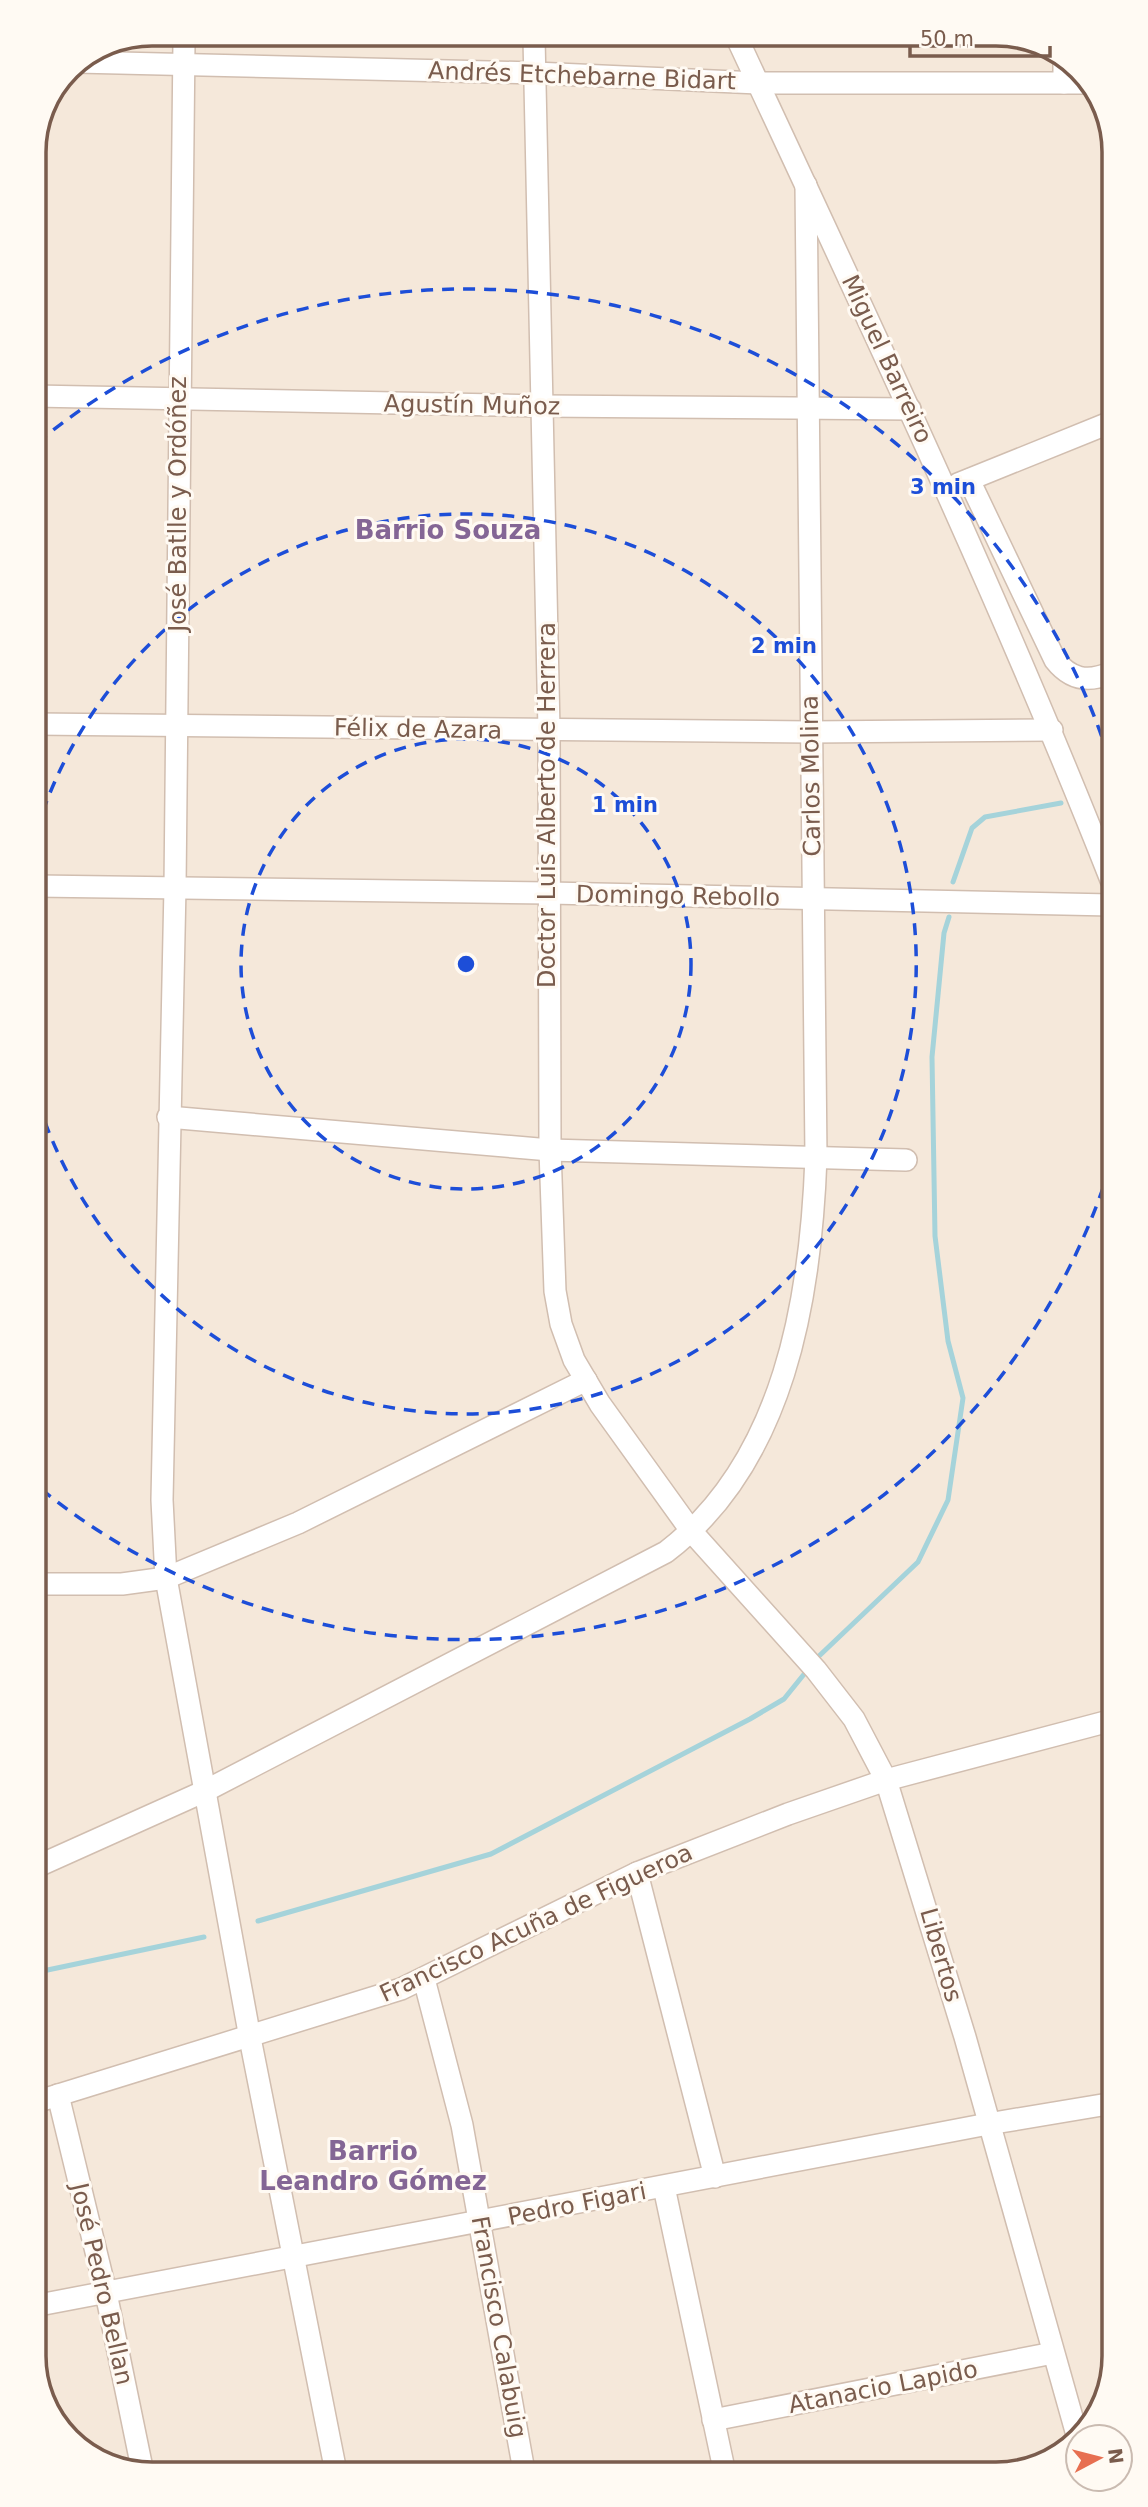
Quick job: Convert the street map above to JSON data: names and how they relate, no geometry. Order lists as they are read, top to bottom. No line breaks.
{"streets":{"street":["Andrés Etchebarne Bidart","Miguel Barreiro","Agustín Muñoz","José Batlle y Ordóñez","Félix de Azara","Carlos Molina","Doctor Luis Alberto de Herrera","Domingo Rebollo","Francisco Acuña de Figueroa","Libertos","Pedro Figari","José Pedro Bellan","Francisco Calabuig","Atanacio Lapido"]},"crossings":[["Andrés Etchebarne Bidart","Miguel Barreiro"],["Andrés Etchebarne Bidart","José Batlle y Ordóñez"],["Andrés Etchebarne Bidart","Doctor Luis Alberto de Herrera"],["Miguel Barreiro","Agustín Muñoz"],["Miguel Barreiro","Félix de Azara"],["Miguel Barreiro","Carlos Molina"],["Agustín Muñoz","José Batlle y Ordóñez"],["Agustín Muñoz","Carlos Molina"],["Agustín Muñoz","Doctor Luis Alberto de Herrera"],["José Batlle y Ordóñez","Félix de Azara"],["José Batlle y Ordóñez","Carlos Molina"],["José Batlle y Ordóñez","Domingo Rebollo"],["José Batlle y Ordóñez","Francisco Acuña de Figueroa"],["José Batlle y Ordóñez","Pedro Figari"],["Félix de Azara","Carlos Molina"],["Félix de Azara","Doctor Luis Alberto de Herrera"],["Carlos Molina","Doctor Luis Alberto de Herrera"],["Carlos Molina","Domingo Rebollo"],["Carlos Molina","Libertos"],["Doctor Luis Alberto de Herrera","Domingo Rebollo"],["Doctor Luis Alberto de Herrera","Libertos"],["Francisco Acuña de Figueroa","Libertos"],["Francisco Acuña de Figueroa","José Pedro Bellan"],["Francisco Acuña de Figueroa","Francisco Calabuig"],["Libertos","Pedro Figari"],["Libertos","Atanacio Lapido"],["Pedro Figari","José Pedro Bellan"],["Pedro Figari","Francisco Calabuig"]],"districts":["Barrio Souza","Barrio Leandro Gómez"],"scale_bar":"50 m","north":"right","rings":["3 min","2 min","1 min"]}
